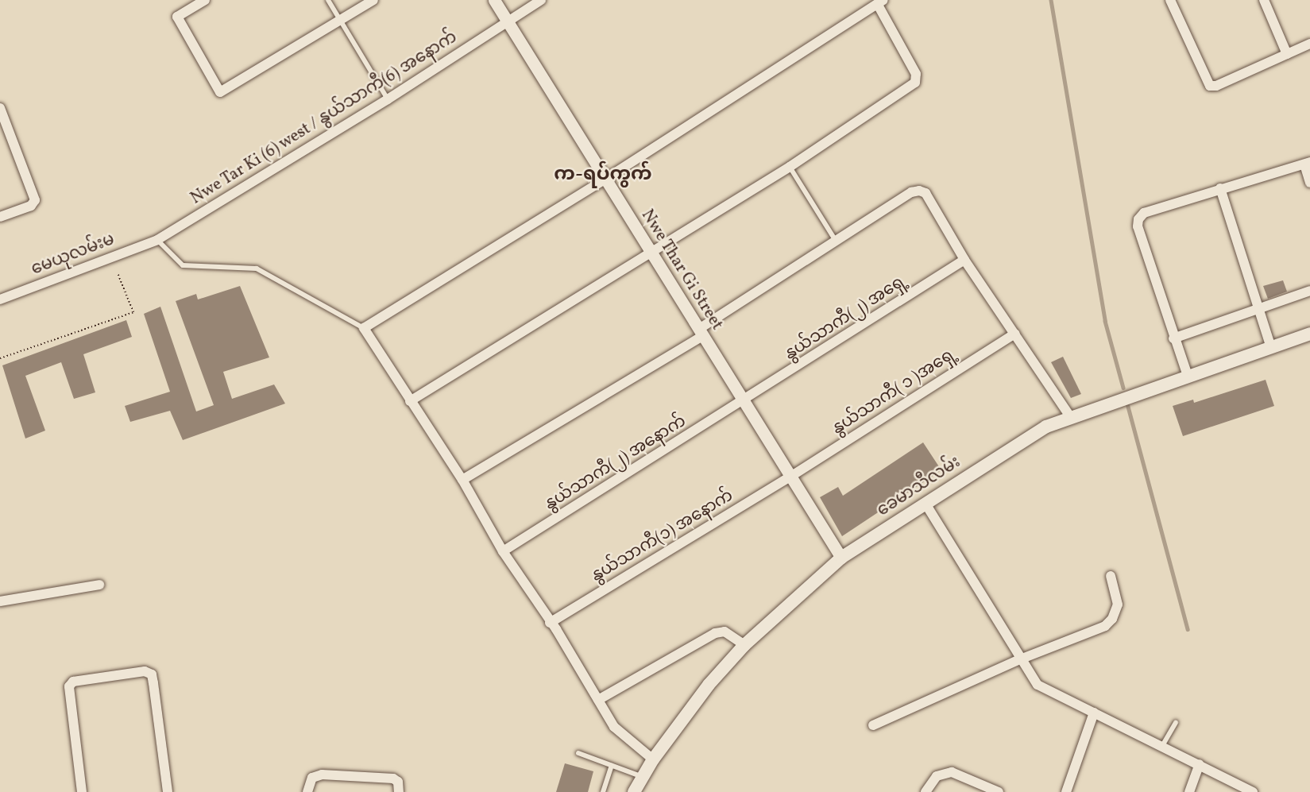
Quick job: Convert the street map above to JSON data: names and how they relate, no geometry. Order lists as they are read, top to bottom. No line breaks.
{"streets":{"main road":["ခေမာသီလမ်း"],"street":["Nwe Tar Ki (6) west / နွယ်သာကီ(6) အနောက်","မေယုလမ်းမ","Nwe Thar Gi Street","နွယ်သာကီ(၂) အရှေ့","နွယ်သာကီ( ၁ )အရှေ့","နွယ်သာကီ(၂) အနောက်","နွယ်သာကီ(၁) အနောက်"]},"crossings":[["Nwe Tar Ki (6) west / နွယ်သာကီ(6) အနောက်","မေယုလမ်းမ"],["Nwe Tar Ki (6) west / နွယ်သာကီ(6) အနောက်","Nwe Thar Gi Street"],["Nwe Thar Gi Street","နွယ်သာကီ(၂) အရှေ့"],["Nwe Thar Gi Street","နွယ်သာကီ( ၁ )အရှေ့"],["Nwe Thar Gi Street","နွယ်သာကီ(၂) အနောက်"],["Nwe Thar Gi Street","ခေမာသီလမ်း"],["Nwe Thar Gi Street","နွယ်သာကီ(၁) အနောက်"],["နွယ်သာကီ(၂) အရှေ့","နွယ်သာကီ(၂) အနောက်"],["နွယ်သာကီ( ၁ )အရှေ့","နွယ်သာကီ(၁) အနောက်"]],"districts":["က-ရပ်ကွက်"]}
